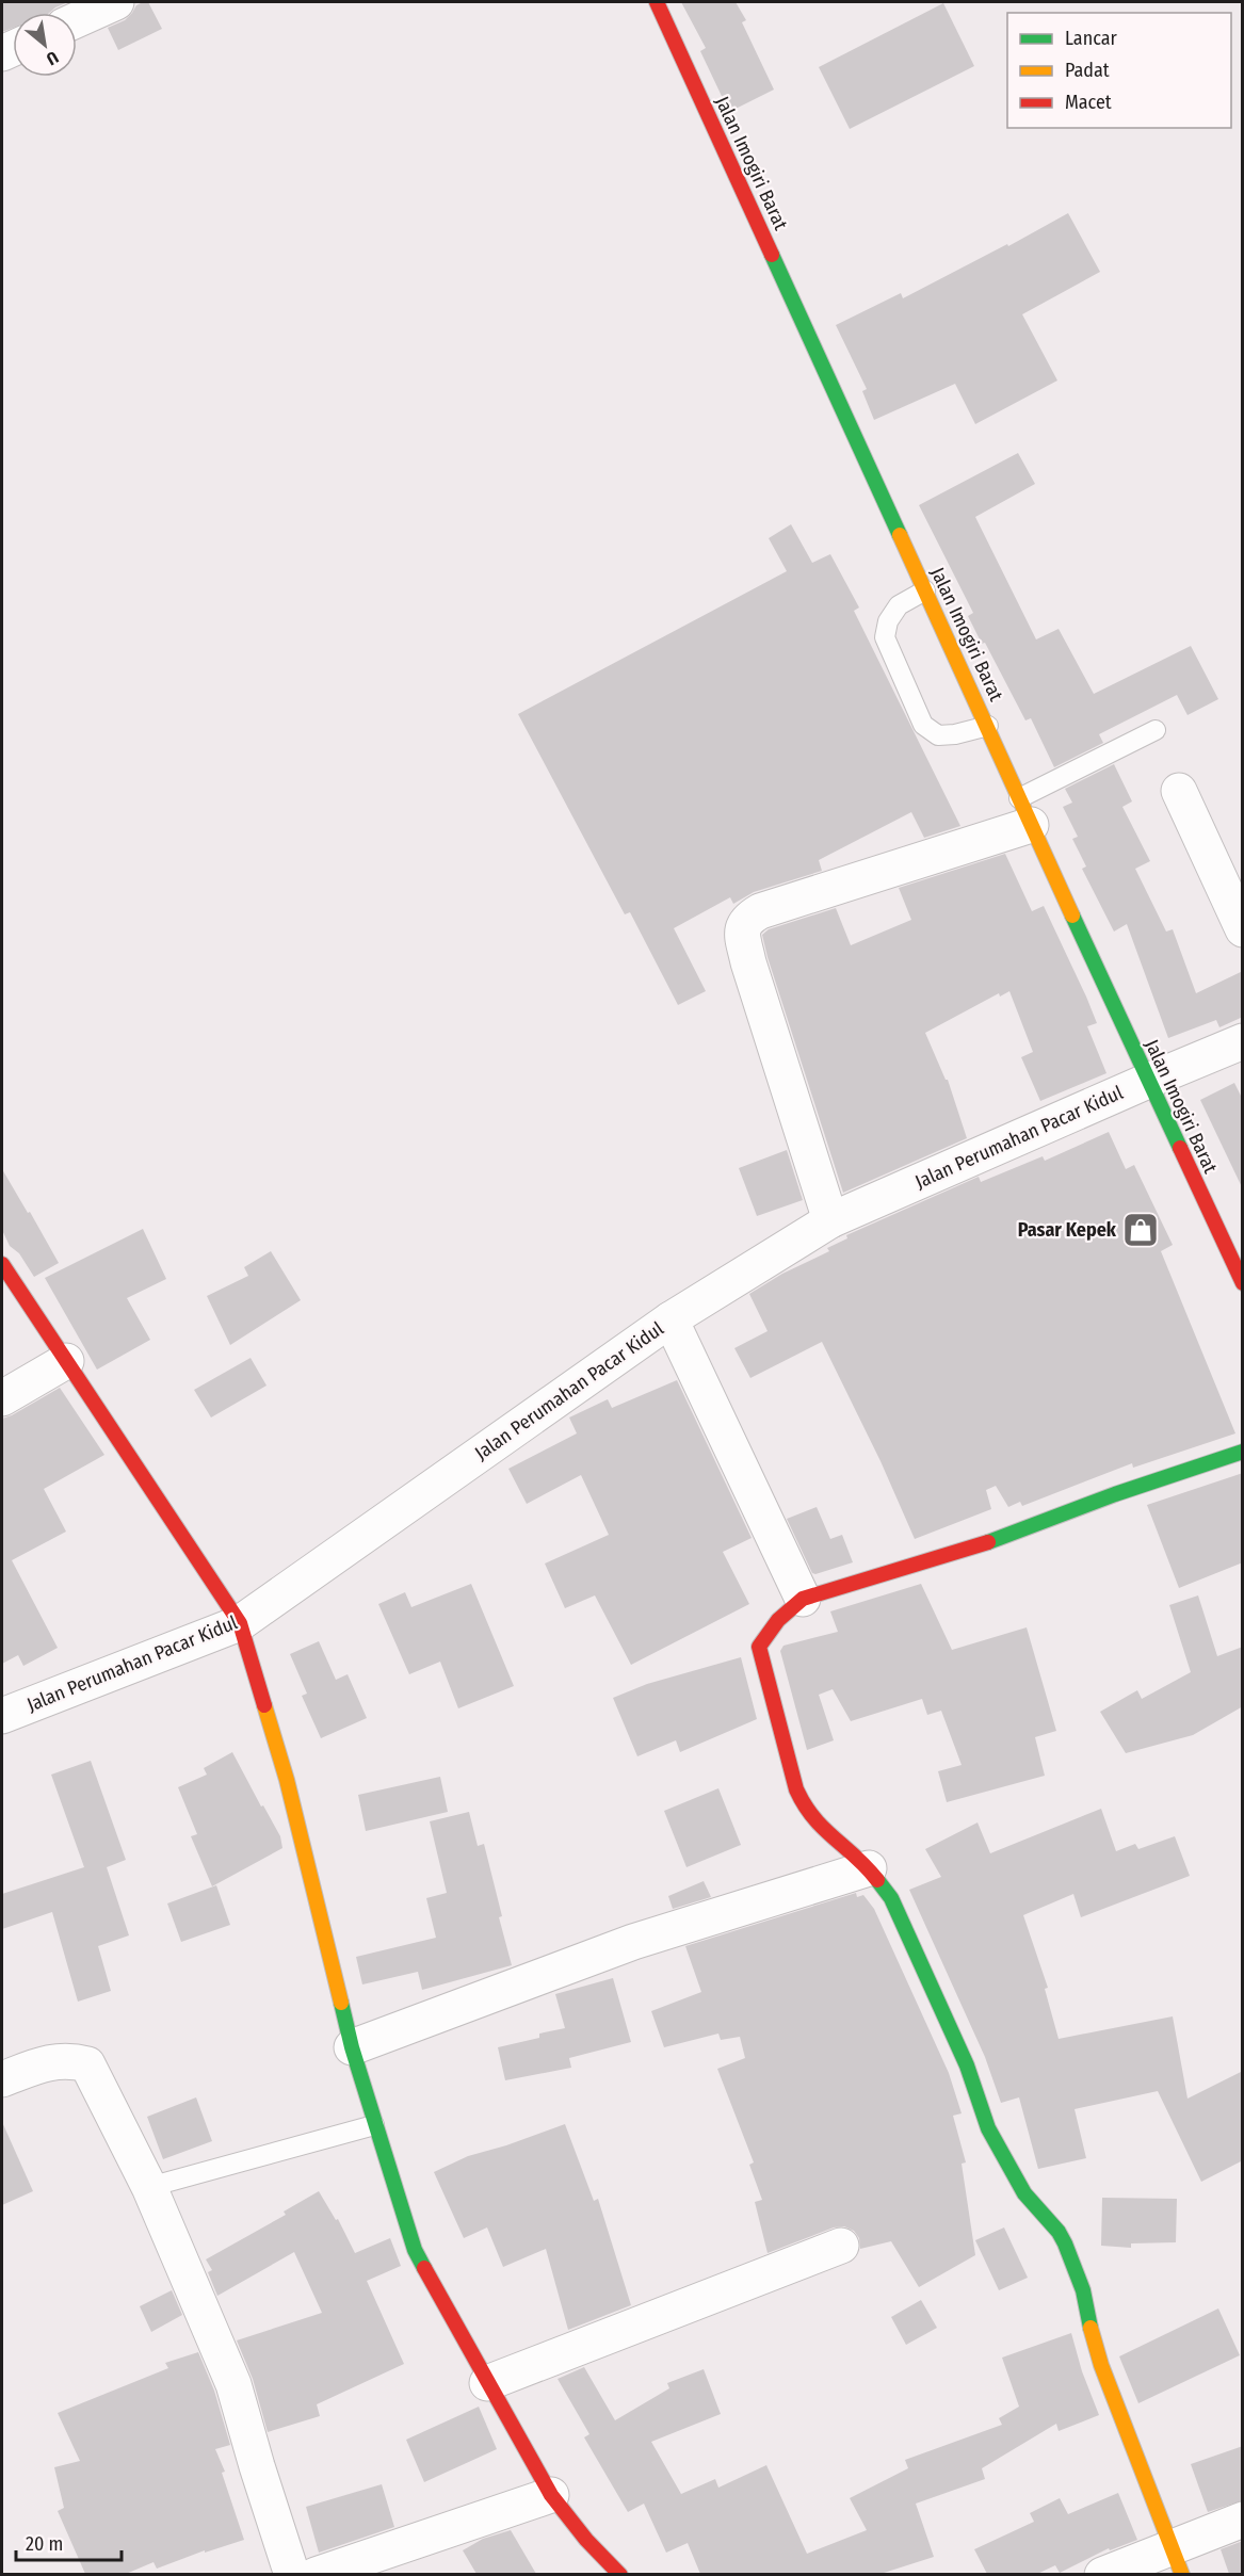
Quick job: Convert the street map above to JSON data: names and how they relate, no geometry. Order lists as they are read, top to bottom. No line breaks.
{"streets":{"street":["Jalan Imogiri Barat","Jalan Perumahan Pacar Kidul"]},"crossings":[["Jalan Imogiri Barat","Jalan Perumahan Pacar Kidul"]],"places":{"shop":["Pasar Kepek"]},"legend":["Lancar","Padat","Macet"],"scale_bar":"20 m","north":"bottom right"}
